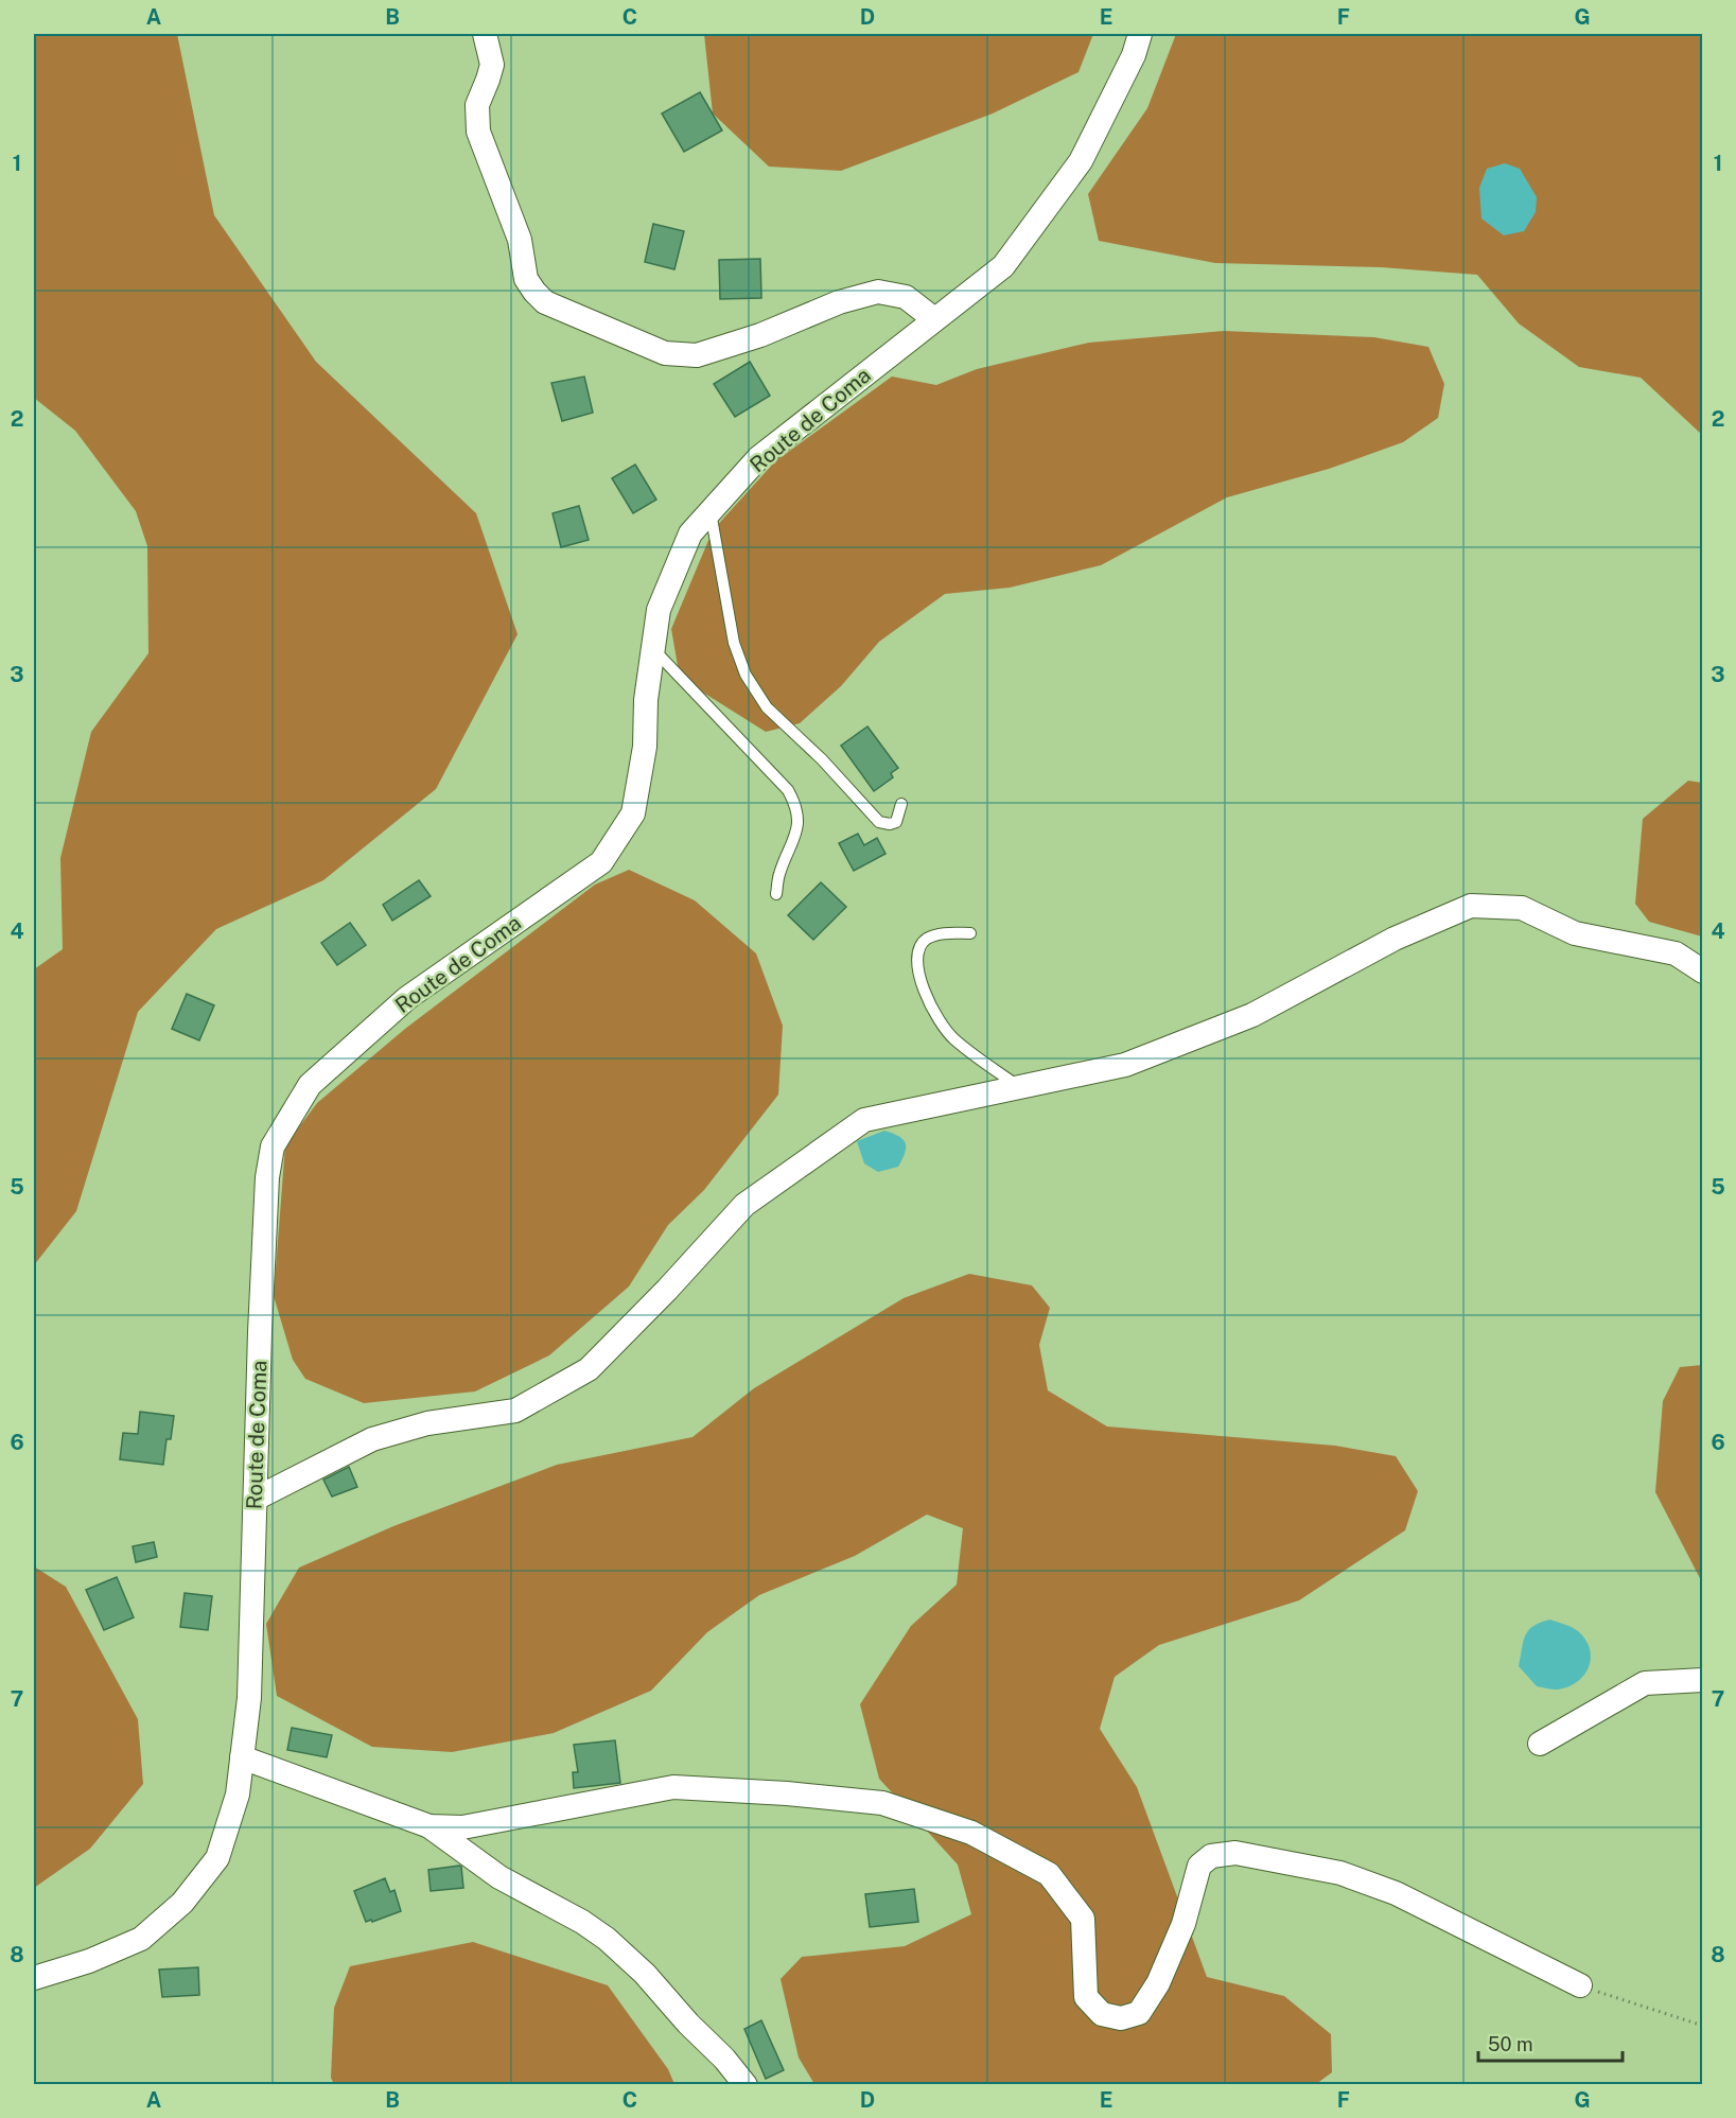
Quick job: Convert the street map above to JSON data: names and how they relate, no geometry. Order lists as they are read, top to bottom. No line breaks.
{"streets":{"street":["Route de Coma"]},"scale_bar":"50 m","grid":{"columns":["A","B","C","D","E","F","G"],"rows":["1","2","3","4","5","6","7","8"]}}
